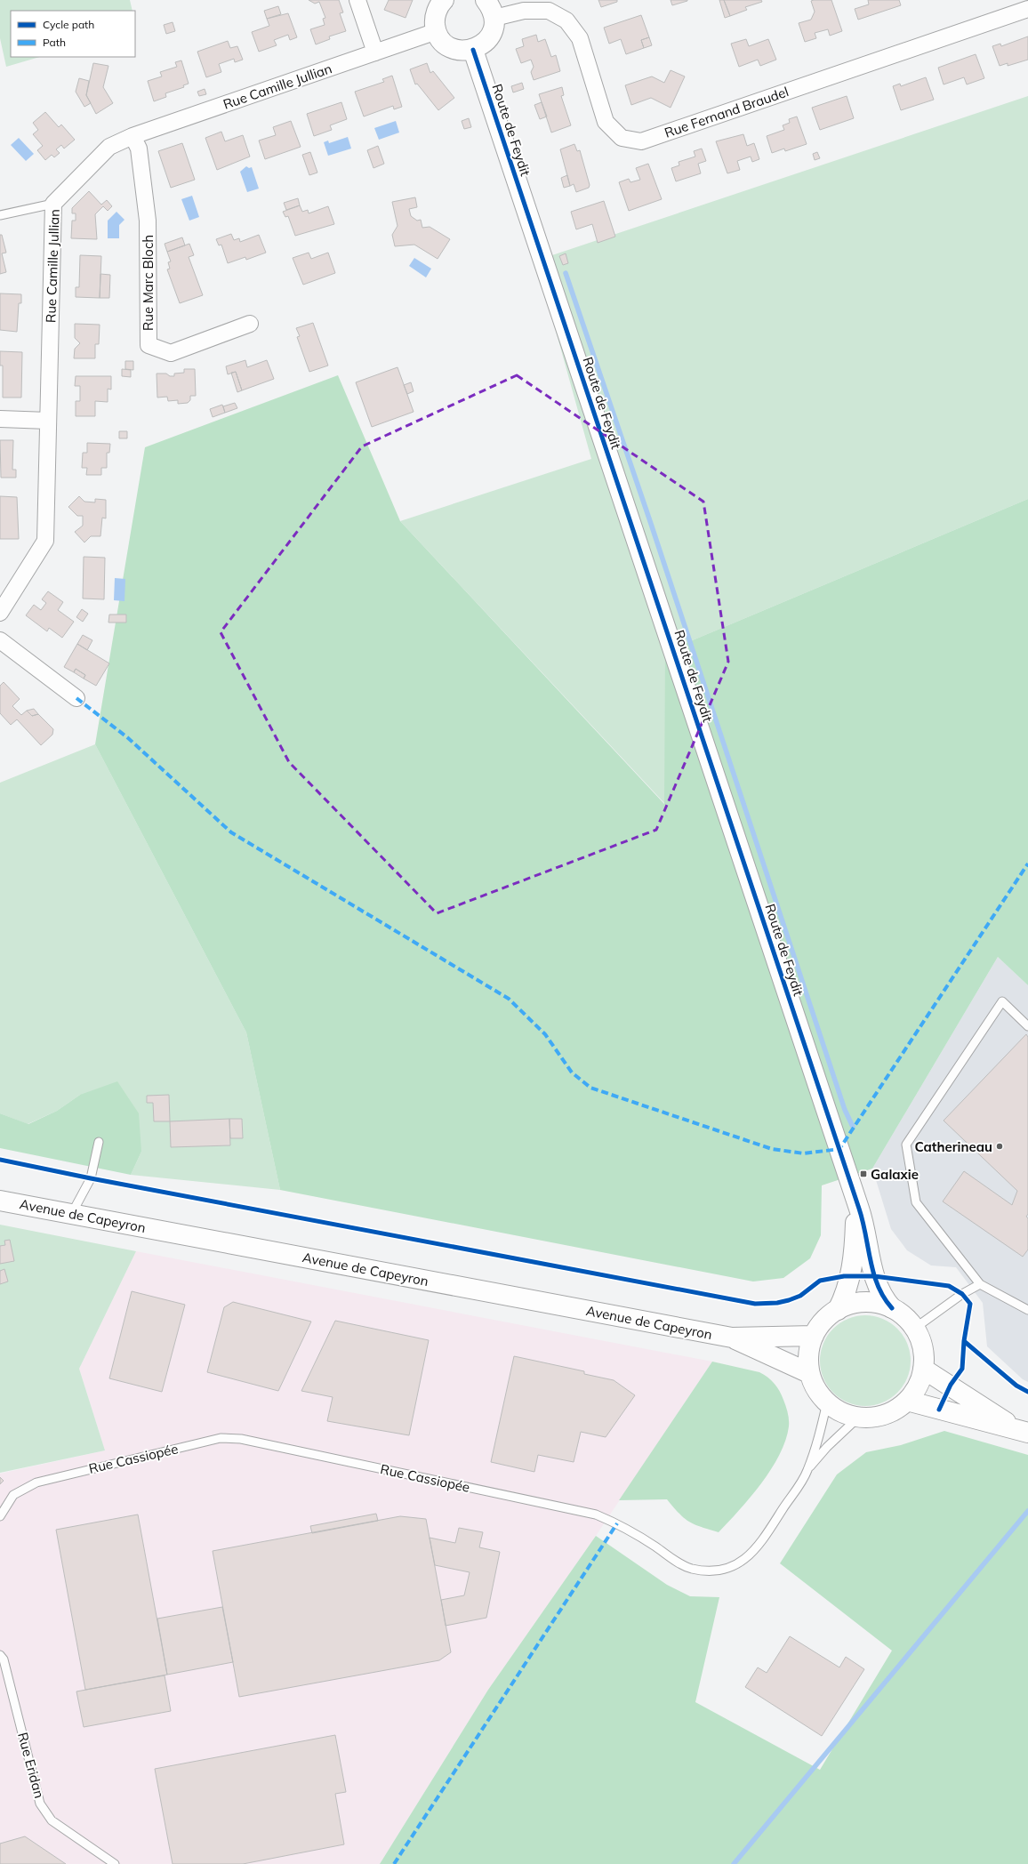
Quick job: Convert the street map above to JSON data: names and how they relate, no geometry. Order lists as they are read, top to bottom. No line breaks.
{"streets":{"street":["Rue Camille Jullian","Rue Fernand Braudel","Route de Feydit","Rue Marc Bloch","Avenue de Capeyron"],"lane":["Rue Cassiopée","Rue Eridan"]},"crossings":[["Rue Camille Jullian","Rue Marc Bloch"],["Route de Feydit","Avenue de Capeyron"]],"places":{"other":["Catherineau"],"transit":["Galaxie"]},"legend":["Cycle path","Path"]}
